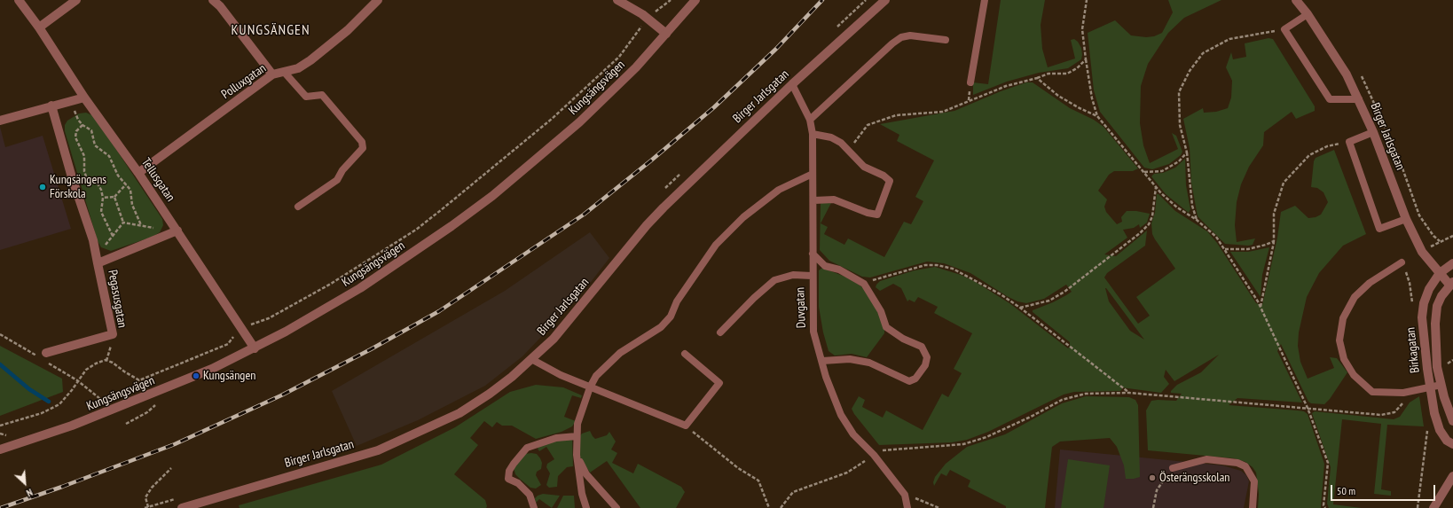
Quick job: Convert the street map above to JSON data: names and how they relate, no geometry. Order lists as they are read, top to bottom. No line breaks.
{"streets":{"street":["Polluxgatan","Kungsängsvägen","Birger Jarlsgatan","Tellusgatan","Pegasusgatan","Birkagatan"],"lane":["Duvgatan"]},"crossings":[["Polluxgatan","Tellusgatan"],["Kungsängsvägen","Tellusgatan"],["Birger Jarlsgatan","Duvgatan"],["Birger Jarlsgatan","Birkagatan"],["Tellusgatan","Pegasusgatan"]],"districts":["KUNGSÄNGEN"],"places":["Kungsängens Förskola","Kungsängen","Österängsskolan"],"scale_bar":"50 m","north":"bottom right"}
